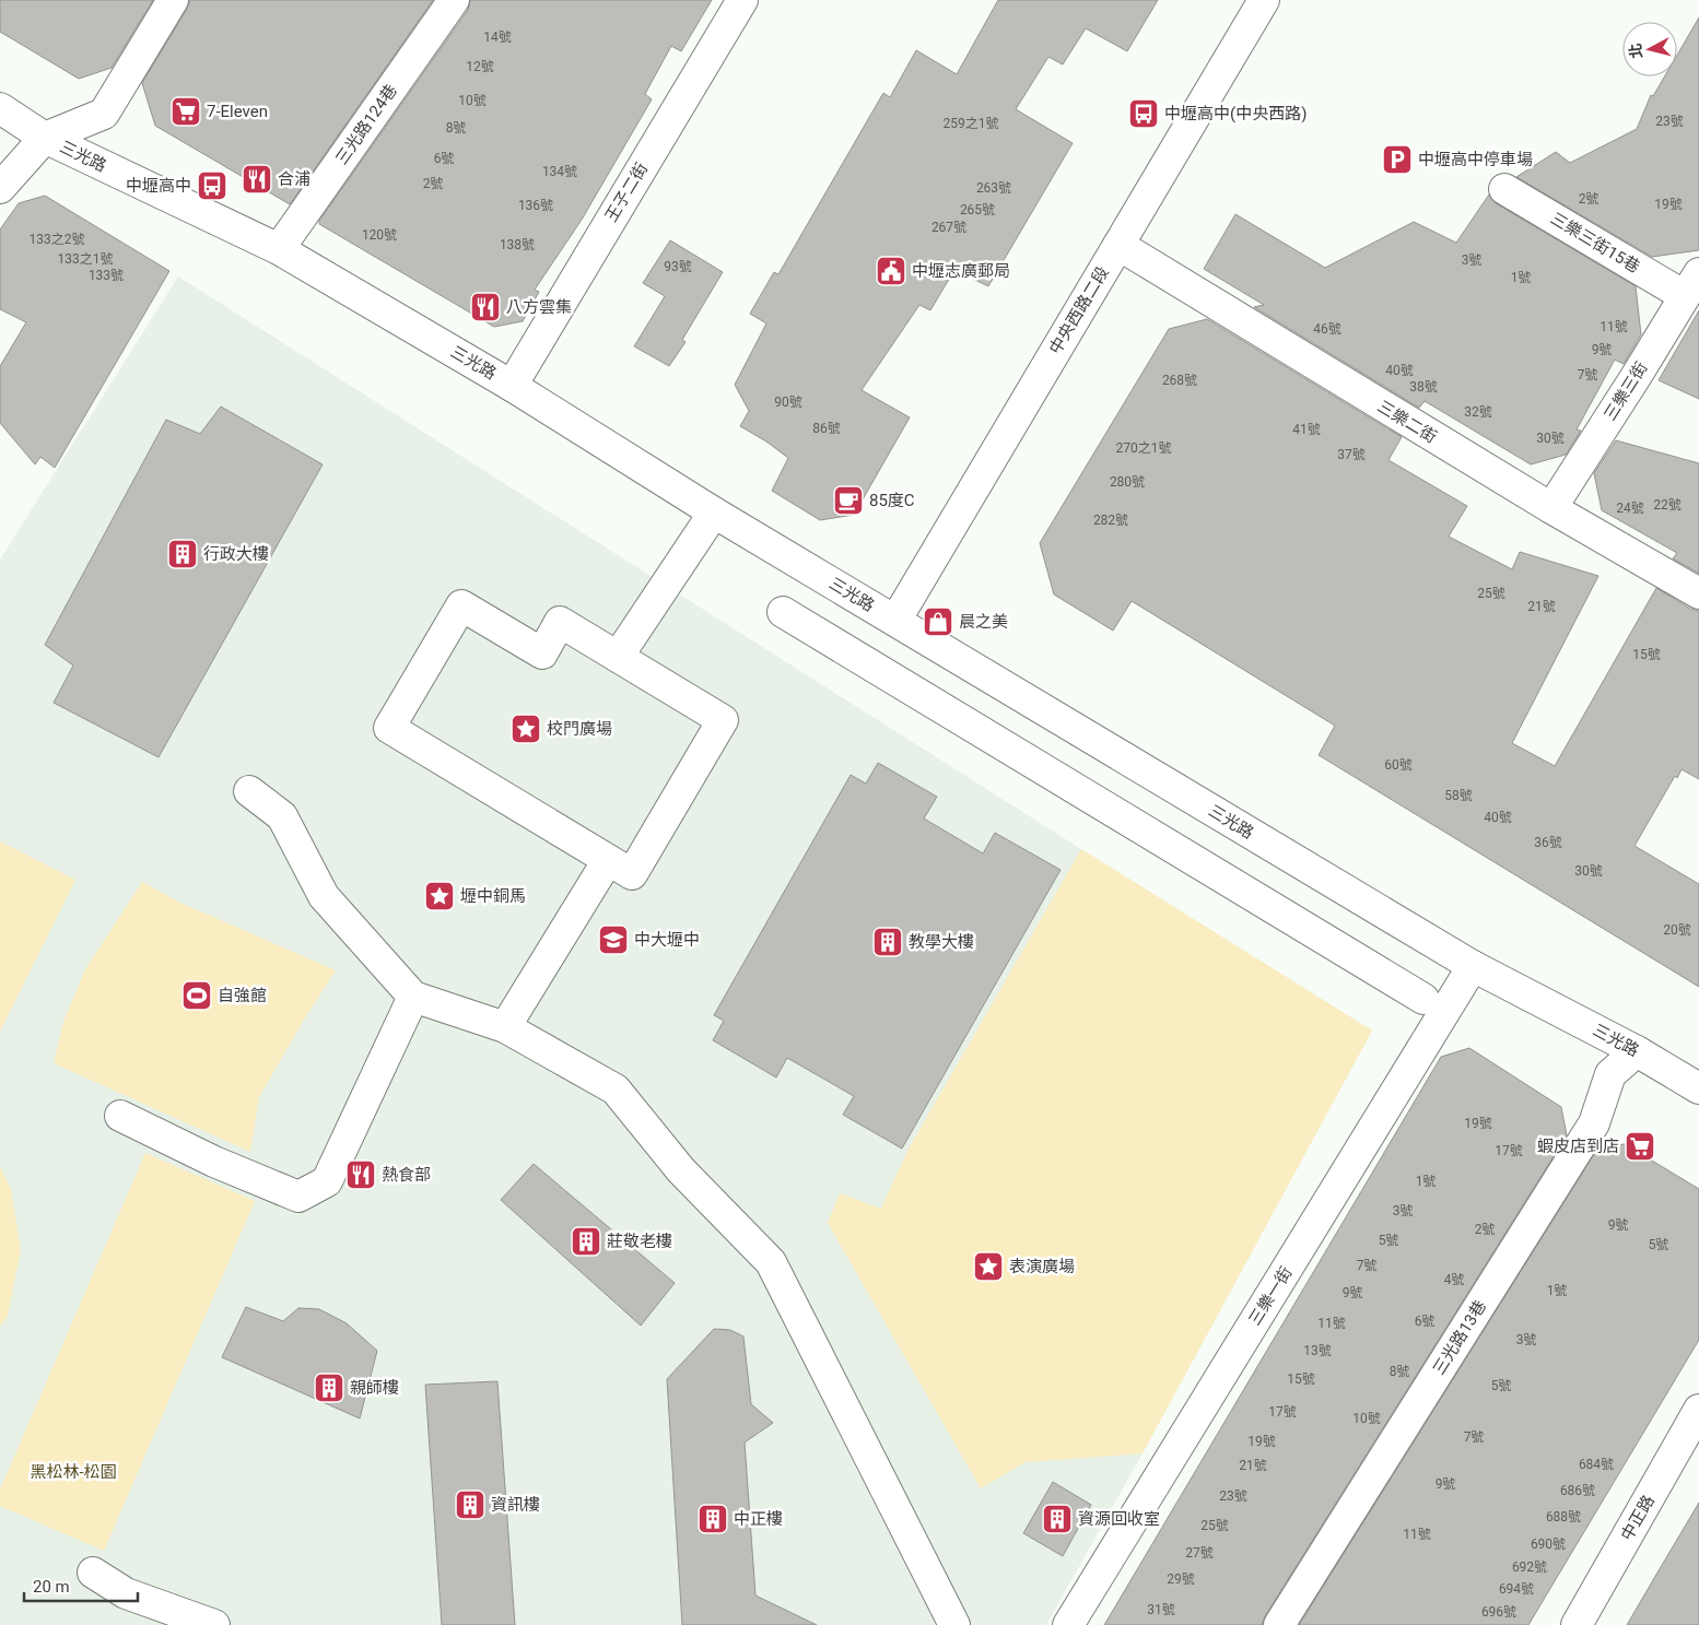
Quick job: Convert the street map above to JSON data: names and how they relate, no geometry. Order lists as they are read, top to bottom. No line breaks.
{"streets":{"street":["三光路124巷","三光路","王子二街","三樂三街15巷","中央西路二段","三樂三街","三樂二街","三樂一街","三光路13巷","中正路"]},"crossings":[["三光路124巷","三光路"],["三光路","王子二街"],["三光路","中央西路二段"],["三光路","三樂一街"],["三光路","三光路13巷"],["三樂三街15巷","三樂三街"],["中央西路二段","三樂二街"],["三樂三街","三樂二街"]],"parks":["黑松林-松園"],"places":{"supermarket":["7-Eleven","蝦皮店到店"],"bus stop":["中壢高中(中央西路)","中壢高中"],"parking":["中壢高中停車場"],"restaurant":["合浦","八方雲集","熱食部"],"public building":["中壢志廣郵局"],"cafe":["85度C"],"building":["行政大樓","教學大樓","莊敬老樓","親師樓","資訊樓","中正樓","資源回收室"],"shop":["晨之美"],"place":["校門廣場","壢中銅馬","表演廣場"],"school or university":["中大壢中"],"sports":["自強館"]},"house_numbers":["14號","12號","10號","23號","259之1號","8號","6號","134號","2號","263號","2號","19號","136號","265號","267號","120號","133之2號","138號","133之1號","3號","93號","133號","1號","11號","46號","9號","40號","7號","268號","38號","90號","32號","86號","41號","30號","270之1號","37號","280號","22號","24號","282號","25號","21號","15號","60號","58號","40號","36號","30號","20號","19號","17號","1號","3號","9號","2號","5號","5號","7號","4號","1號","9號","6號","11號","3號","13號","8號","15號","5號","17號","10號","7號","19號","684號","21號","9號","686號","23號","688號","25號","11號","690號","27號","692號","29號","694號","31號","696號"],"scale_bar":"20 m","north":"left"}
